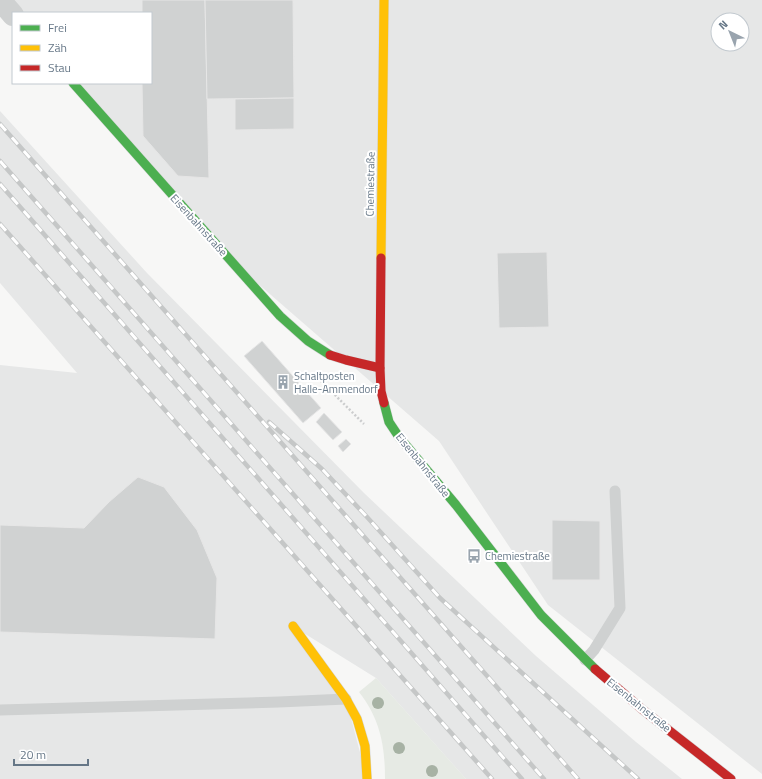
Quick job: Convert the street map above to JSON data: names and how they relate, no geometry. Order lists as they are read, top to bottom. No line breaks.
{"streets":{"street":["Chemiestraße","Eisenbahnstraße"]},"crossings":[["Chemiestraße","Eisenbahnstraße"]],"places":{"building":["Schaltposten Halle-Ammendorf"],"bus stop":["Chemiestraße"]},"legend":["Frei","Zäh","Stau"],"scale_bar":"20 m","north":"top left"}
